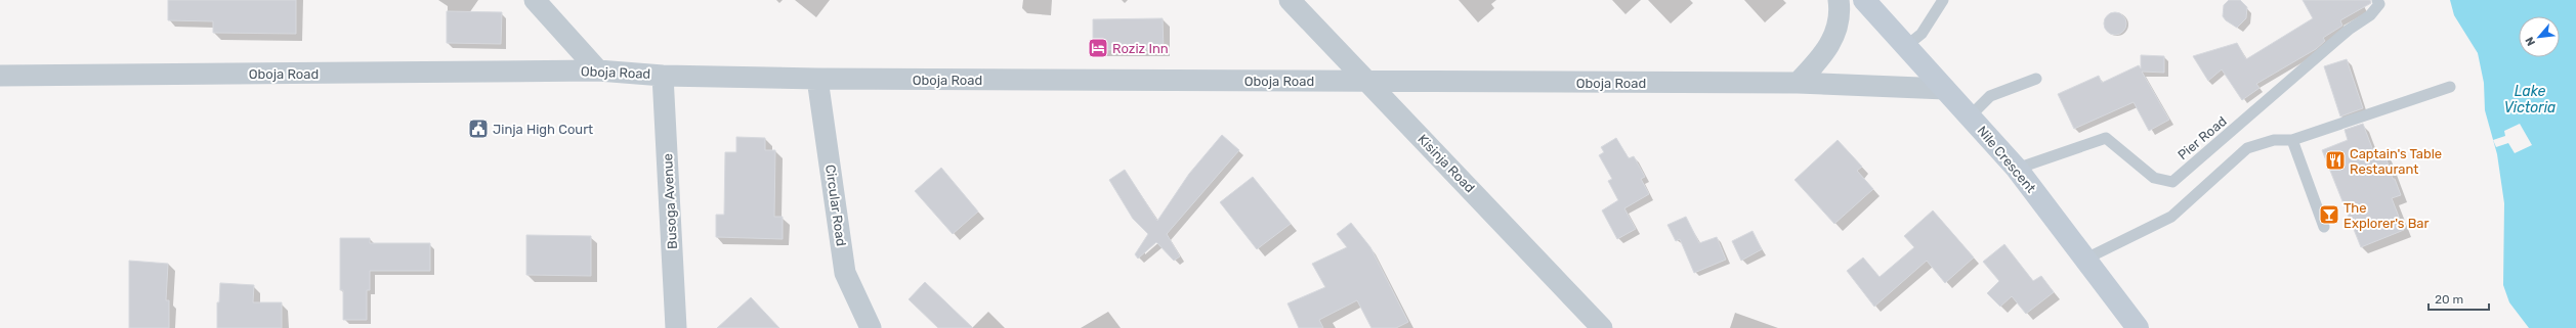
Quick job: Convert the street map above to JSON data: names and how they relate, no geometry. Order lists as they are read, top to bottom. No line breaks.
{"streets":{"street":["Oboja Road","Nile Crescent","Kisinja Road","Busoga Avenue","Circular Road"],"lane":["Pier Road"]},"crossings":[["Oboja Road","Nile Crescent"],["Oboja Road","Kisinja Road"],["Oboja Road","Busoga Avenue"],["Oboja Road","Circular Road"],["Pier Road","Nile Crescent"]],"water":["Lake Victoria"],"places":{"hotel":["Roziz Inn"],"public building":["Jinja High Court"],"restaurant":["Captain's Table Restaurant"],"bar":["The Explorer's Bar"]},"scale_bar":"20 m","north":"bottom left"}
